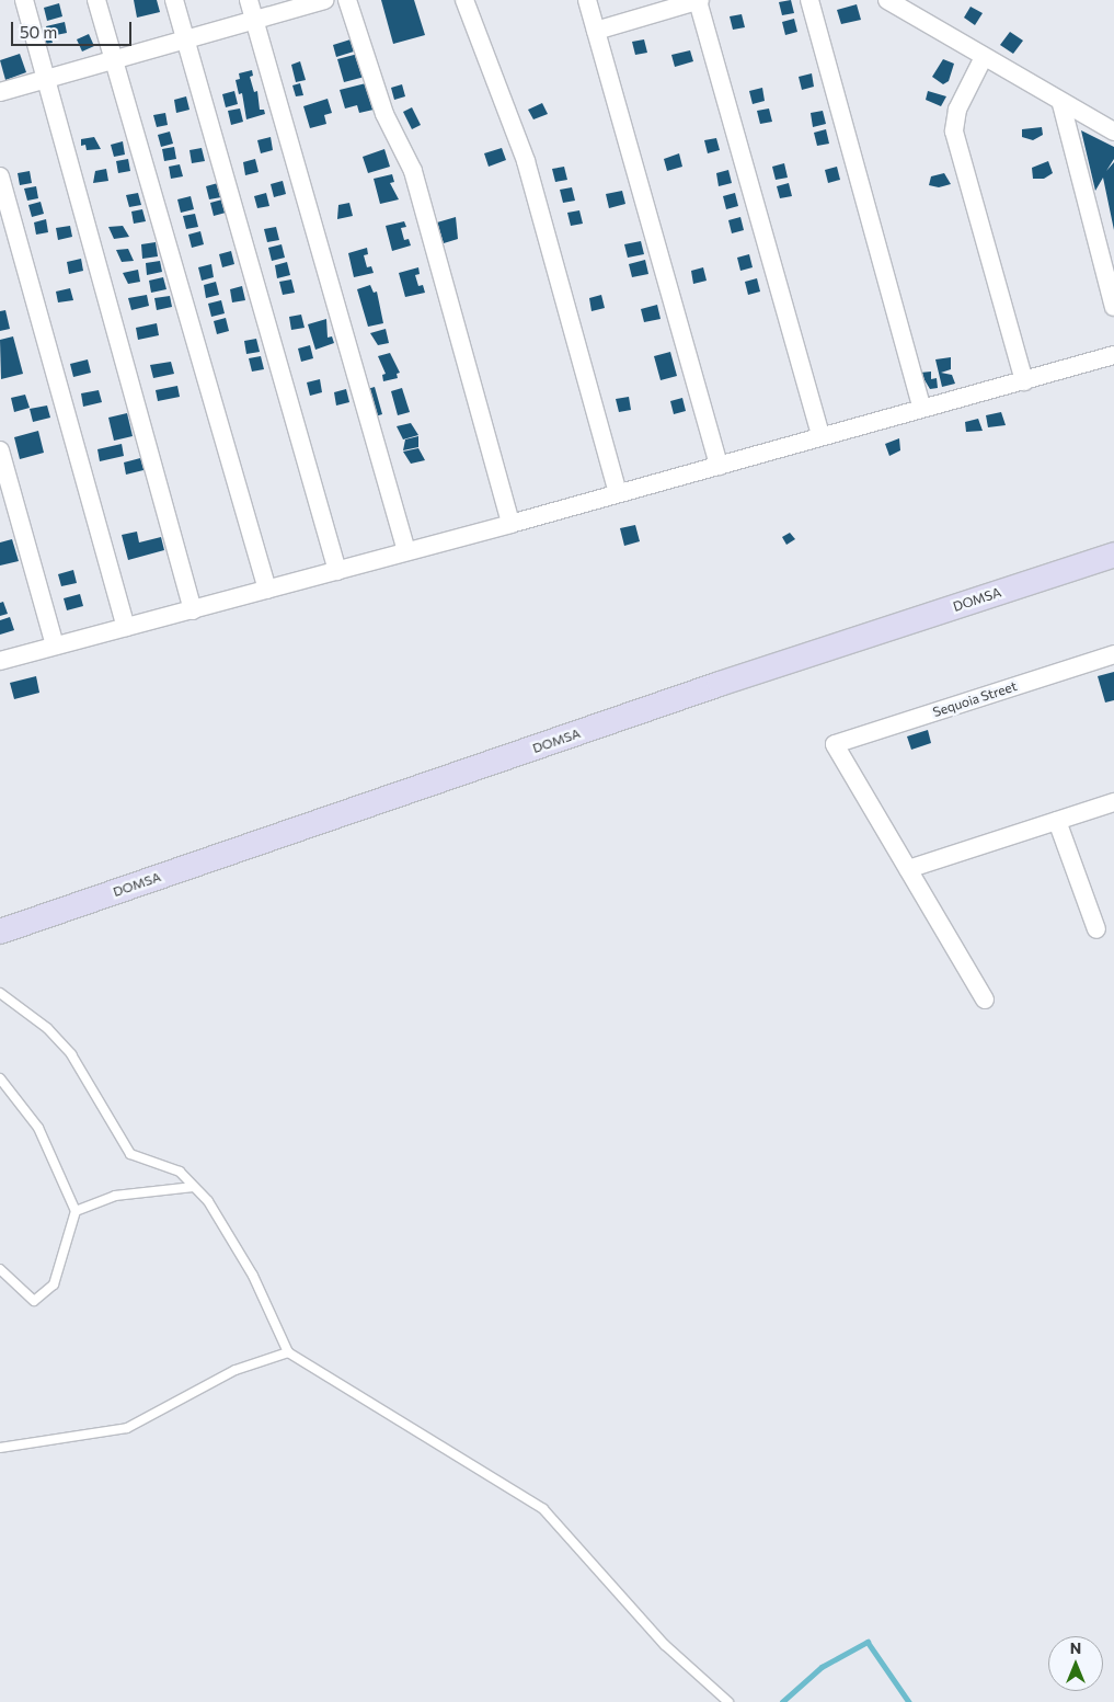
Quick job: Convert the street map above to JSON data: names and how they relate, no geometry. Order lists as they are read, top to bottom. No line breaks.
{"streets":{"main road":["DOMSA"],"street":["Sequoia Street"]},"scale_bar":"50 m","north":"top"}
